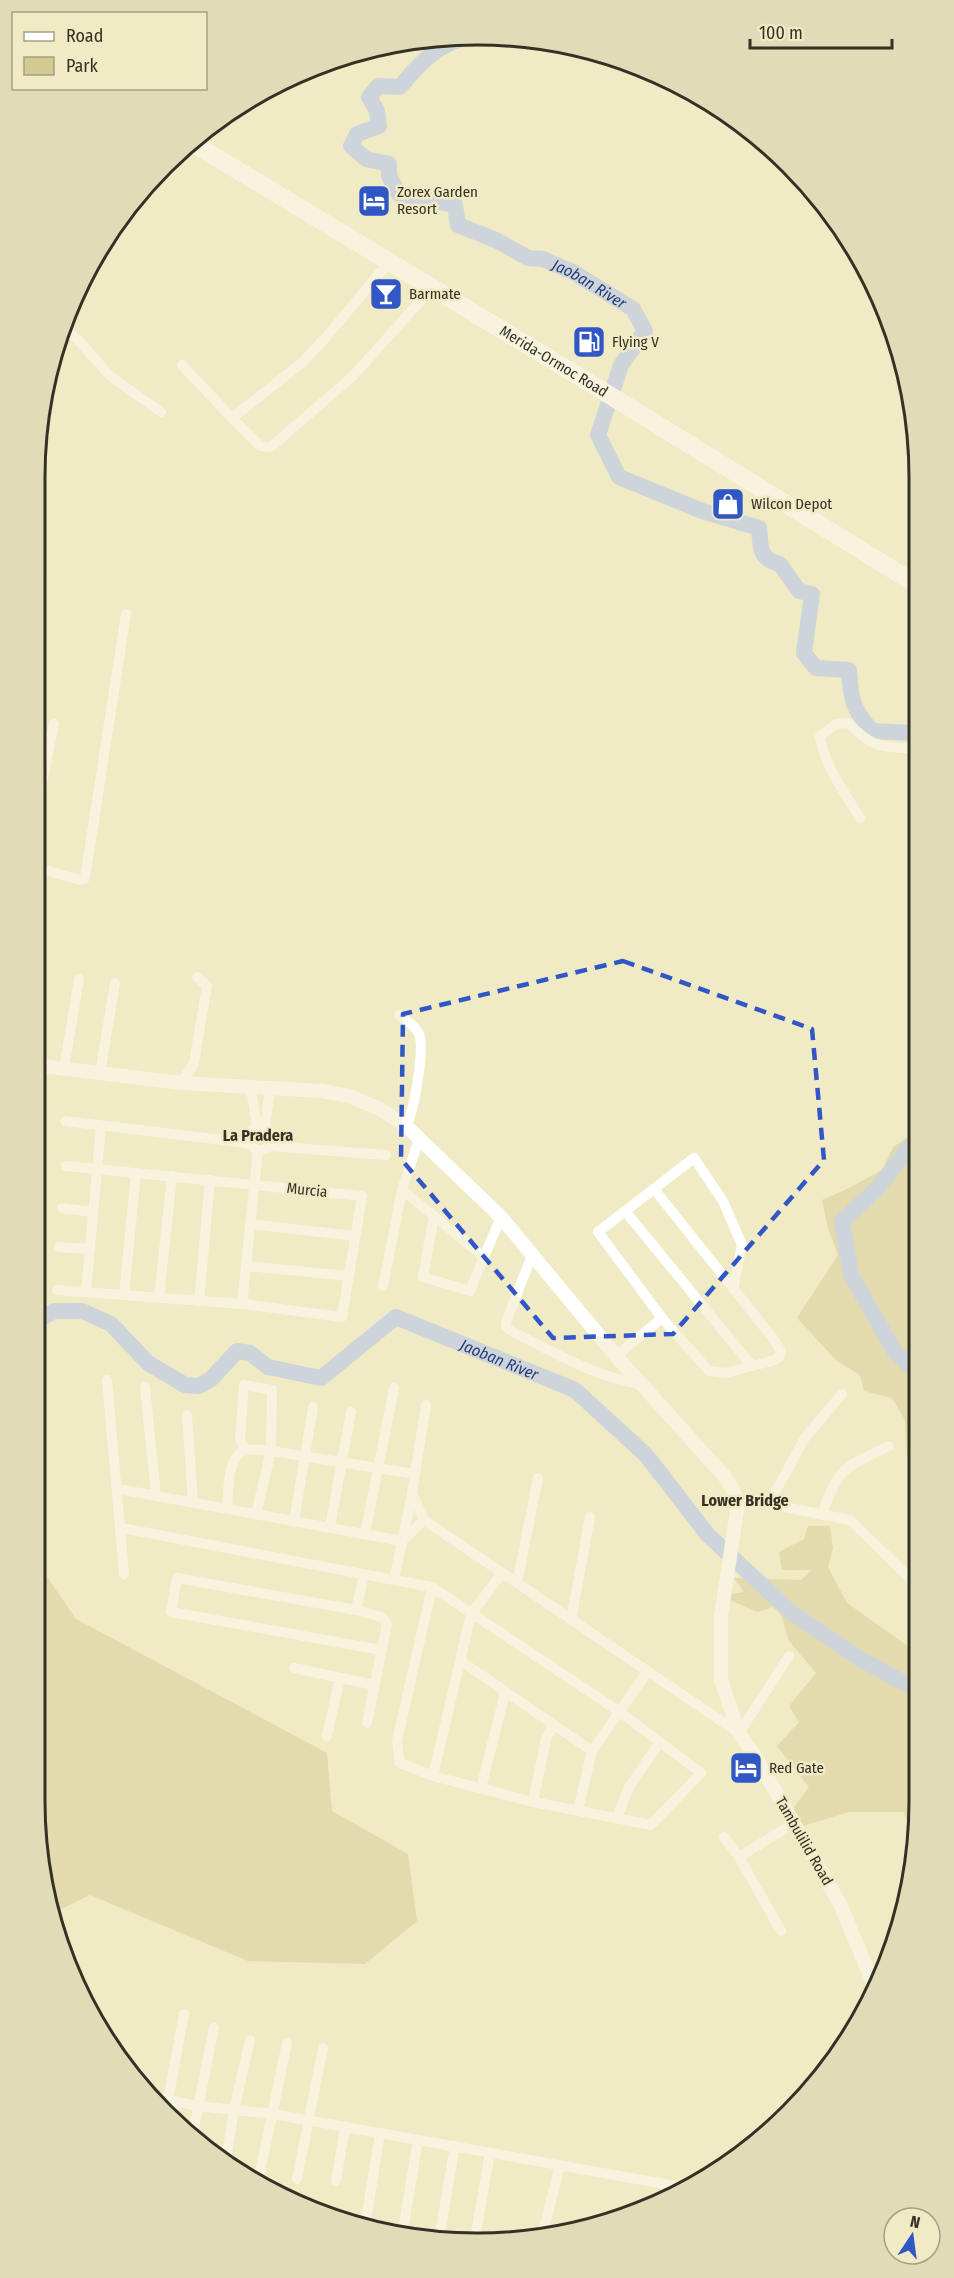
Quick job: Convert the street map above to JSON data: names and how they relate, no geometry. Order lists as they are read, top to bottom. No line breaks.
{"streets":{"highway":["Merida-Ormoc Road"],"street":["Murcia","Tambulilid Road"]},"districts":["La Pradera","Lower Bridge"],"water":["Jaoban River"],"places":{"hotel":["Zorex Garden Resort","Red Gate"],"bar":["Barmate"],"fuel station":["Flying V"],"shop":["Wilcon Depot"]},"legend":["Road","Park"],"scale_bar":"100 m","north":"top"}
